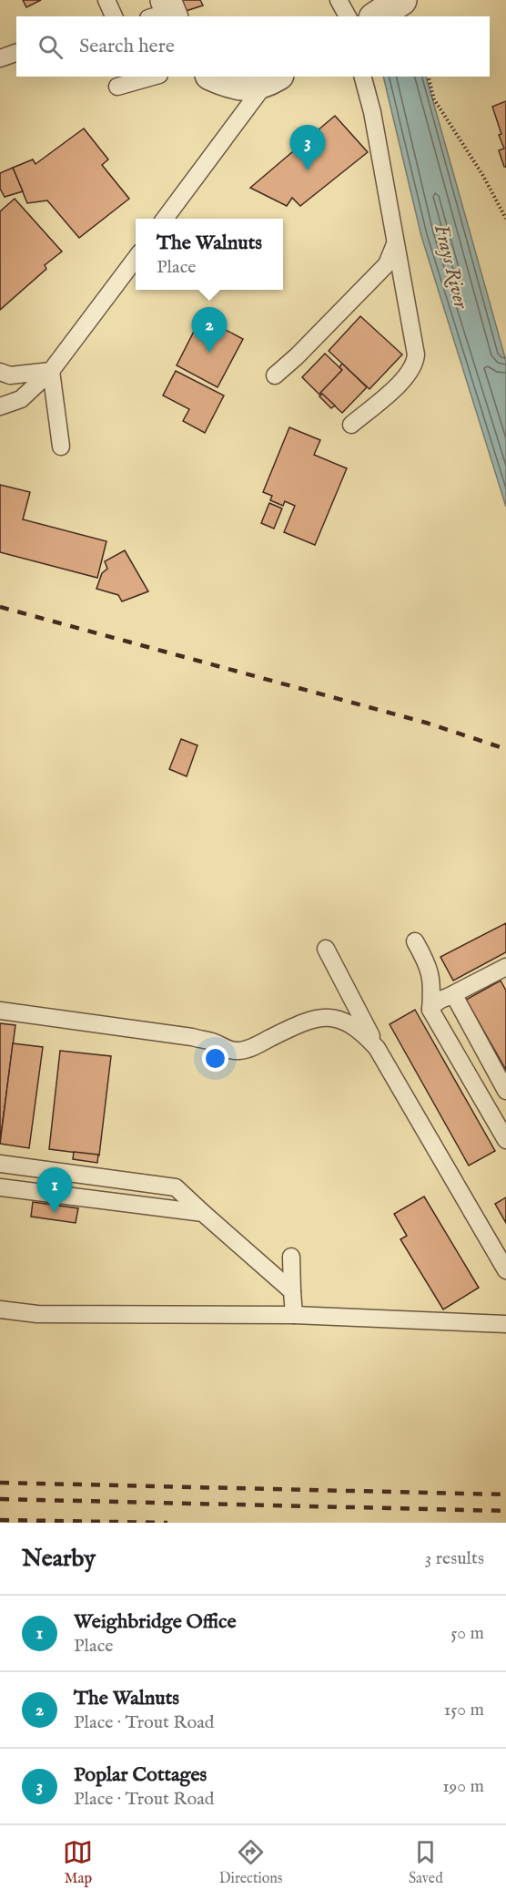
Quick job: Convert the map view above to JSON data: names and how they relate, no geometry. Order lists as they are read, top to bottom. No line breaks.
{"water":["Frays River"],"page":{"search":"Search here","pins":["3","2","1"],"popup":["The Walnuts","Place"],"heading":["Nearby","3 results"],"list":[{"mark":"1","name":"Weighbridge Office","note":"Place","value":"50 m"},{"mark":"2","name":"The Walnuts","note":"Place · Trout Road","value":"150 m"},{"mark":"3","name":"Poplar Cottages","note":"Place · Trout Road","value":"190 m"}],"nav":["Map","Directions","Saved"]}}
